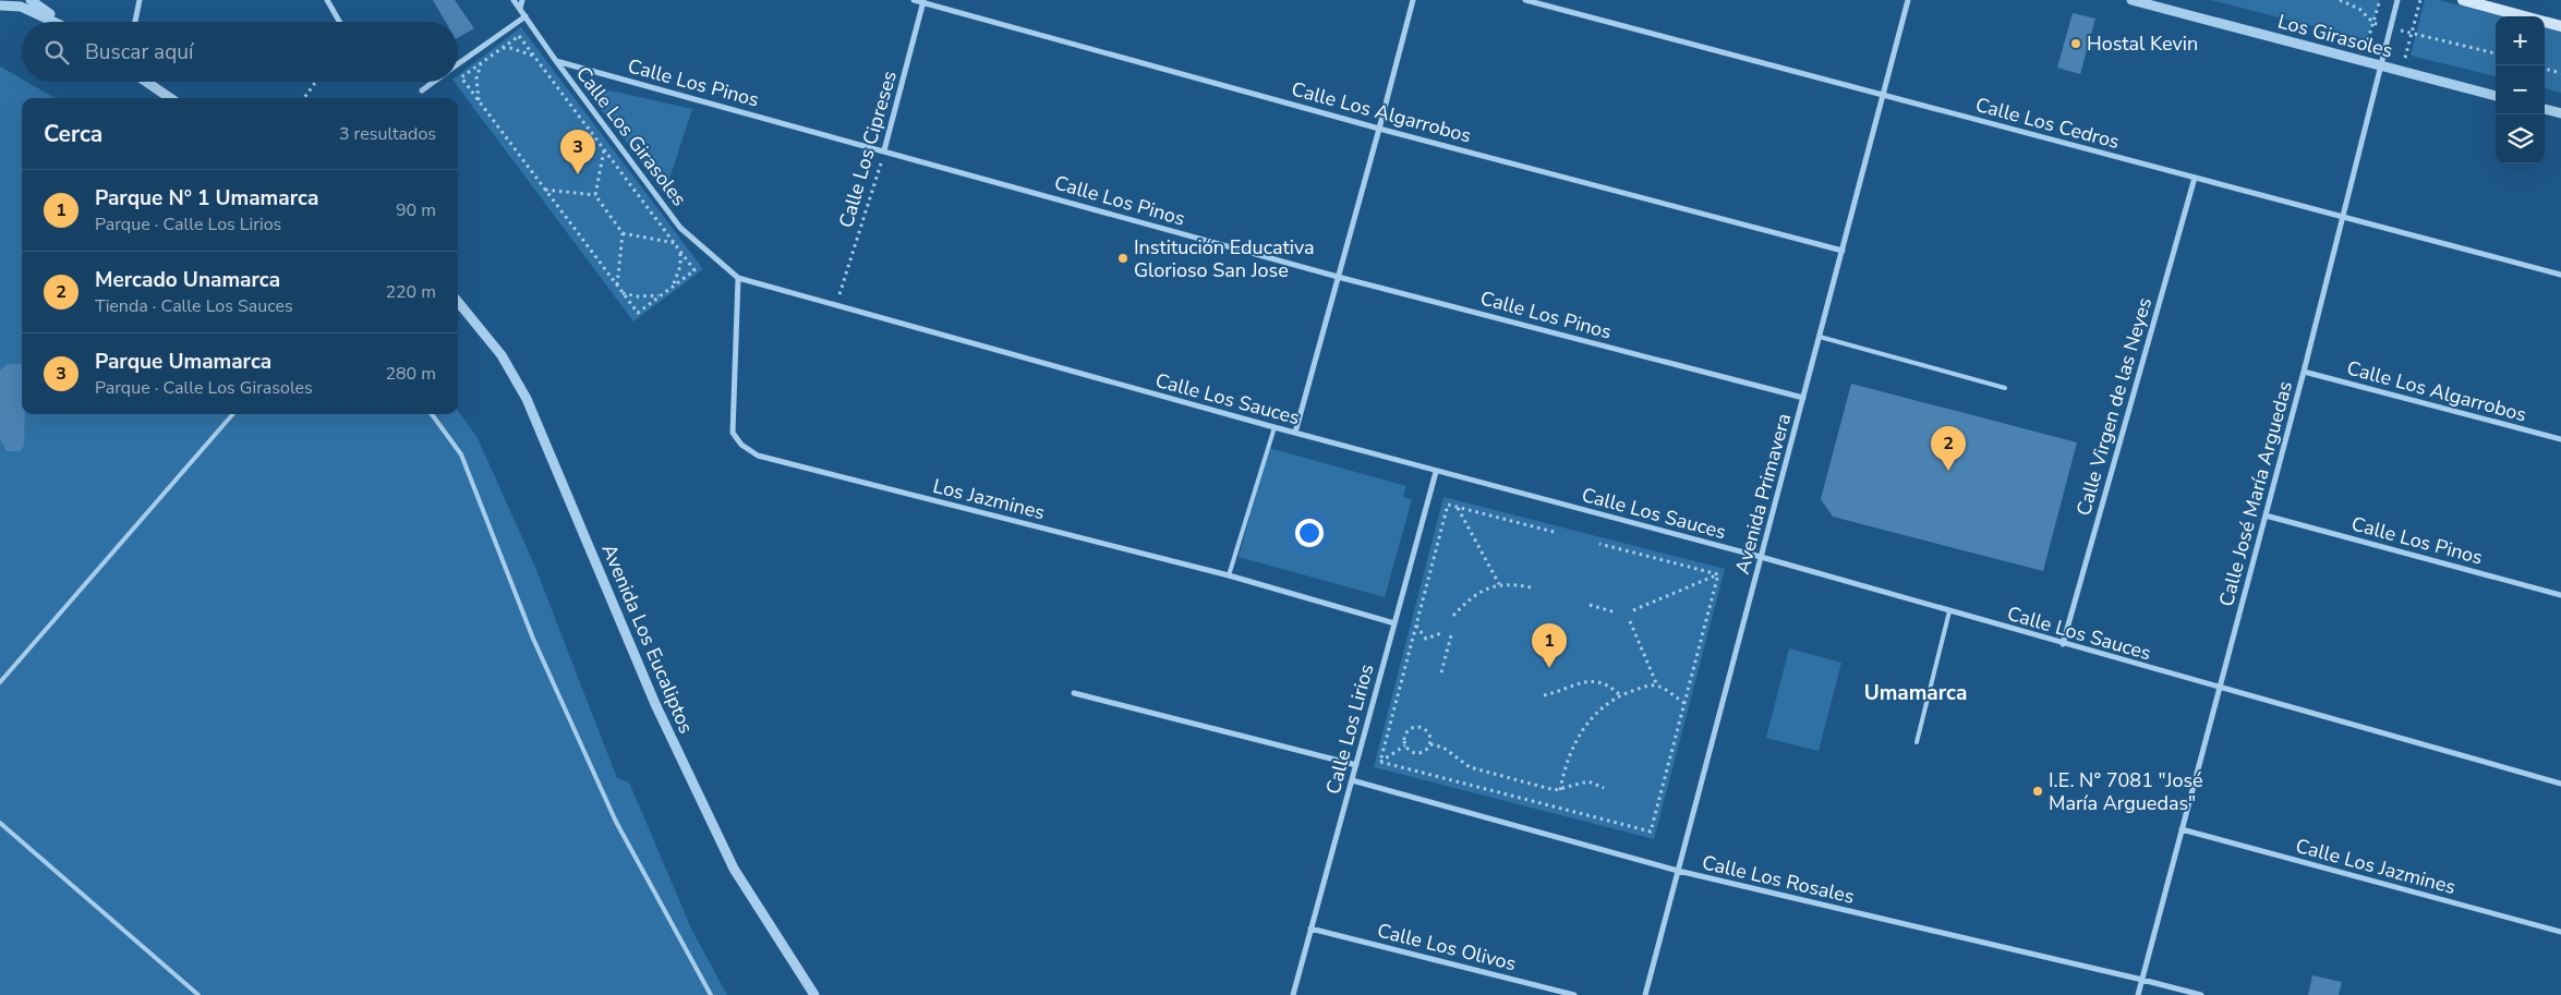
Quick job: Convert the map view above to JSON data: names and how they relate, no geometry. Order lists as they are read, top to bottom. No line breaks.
{"streets":{"street":["Los Girasoles","Calle Los Pinos","Calle Los Algarrobos","Calle Los Cedros","Calle Los Girasoles","Calle Los Cipreses","Calle Los Sauces","Calle Virgen de las Neyes","Avenida Primavera","Calle José María Arguedas","Los Jazmines","Avenida Los Eucaliptos","Calle Los Lirios","Calle Los Jazmines","Calle Los Rosales","Calle Los Olivos"]},"crossings":[["Los Girasoles","Calle José María Arguedas"],["Calle Los Pinos","Calle Los Girasoles"],["Calle Los Pinos","Calle Los Cipreses"],["Calle Los Pinos","Avenida Primavera"],["Calle Los Pinos","Calle José María Arguedas"],["Calle Los Algarrobos","Calle Los Cipreses"],["Calle Los Algarrobos","Avenida Primavera"],["Calle Los Algarrobos","Calle José María Arguedas"],["Calle Los Cedros","Calle Virgen de las Neyes"],["Calle Los Cedros","Avenida Primavera"],["Calle Los Cedros","Calle José María Arguedas"],["Calle Los Girasoles","Calle Los Sauces"],["Calle Los Girasoles","Los Jazmines"],["Calle Los Cipreses","Calle Los Sauces"],["Calle Los Sauces","Calle Virgen de las Neyes"],["Calle Los Sauces","Avenida Primavera"],["Calle Los Sauces","Calle José María Arguedas"],["Calle Los Sauces","Los Jazmines"],["Calle Los Sauces","Calle Los Lirios"],["Avenida Primavera","Calle Los Rosales"],["Calle José María Arguedas","Calle Los Jazmines"],["Calle José María Arguedas","Calle Los Rosales"],["Los Jazmines","Calle Los Lirios"],["Calle Los Lirios","Calle Los Rosales"],["Calle Los Lirios","Calle Los Olivos"]],"districts":["Umamarca"],"places":["Hostal Kevin","Institución Educativa Glorioso San Jose","I.E. N° 7081 \"José María Arguedas\""],"page":{"map_buttons":["+","−"],"search":"Buscar aquí","heading":["Cerca","3 resultados"],"pins":["3","2","1"],"list":[{"mark":"1","name":"Parque N° 1 Umamarca","note":"Parque · Calle Los Lirios","value":"90 m"},{"mark":"2","name":"Mercado Unamarca","note":"Tienda · Calle Los Sauces","value":"220 m"},{"mark":"3","name":"Parque Umamarca","note":"Parque · Calle Los Girasoles","value":"280 m"}]}}
